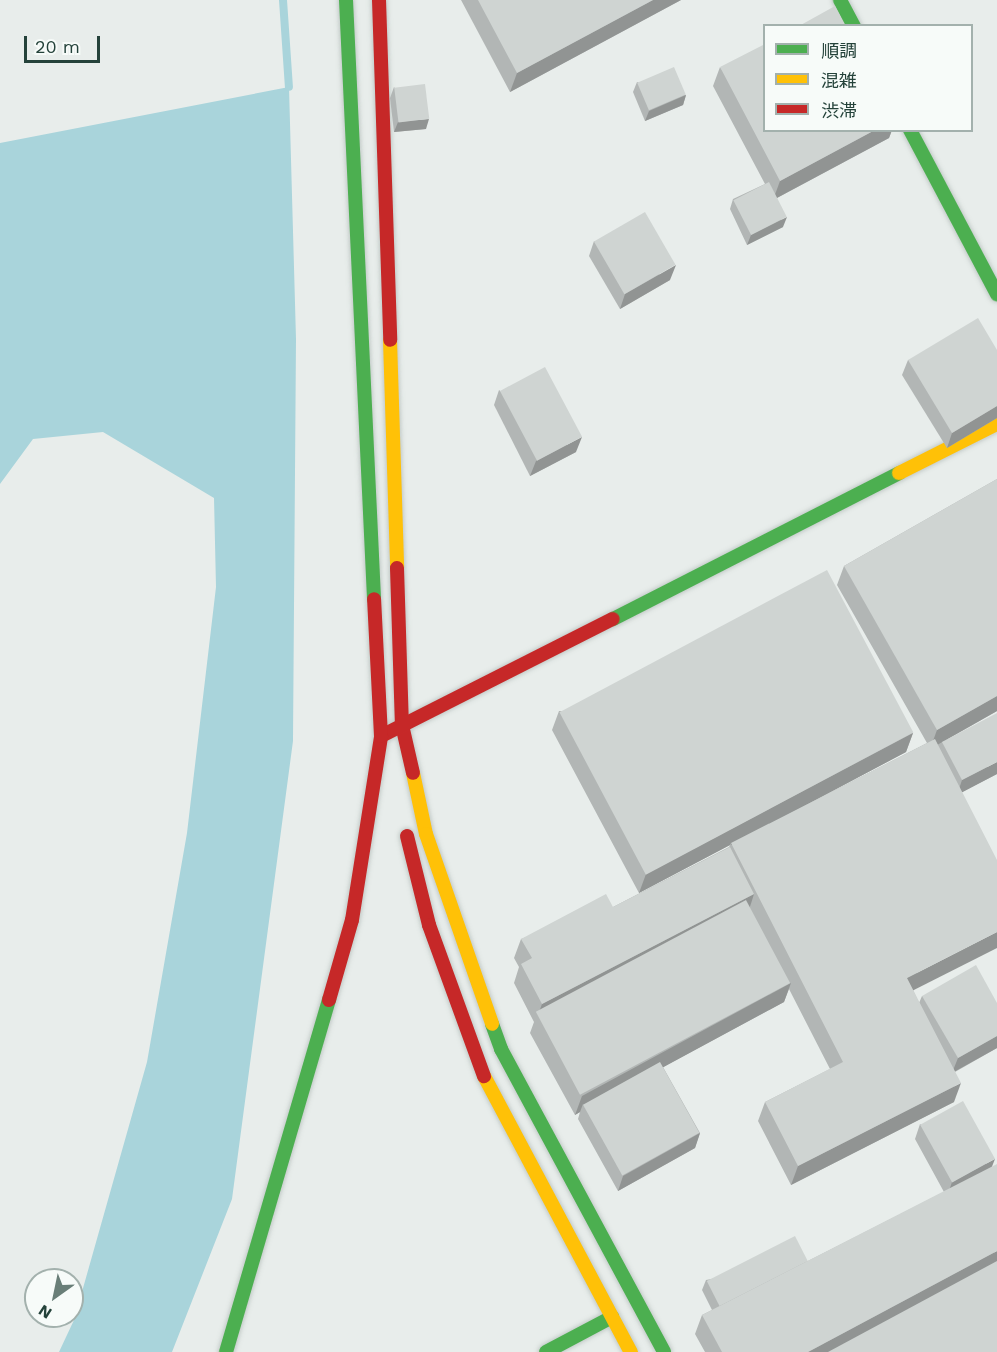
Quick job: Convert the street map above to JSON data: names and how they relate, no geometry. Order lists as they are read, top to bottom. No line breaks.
{"legend":["順調","混雑","渋滞"],"scale_bar":"20 m","north":"bottom left"}
